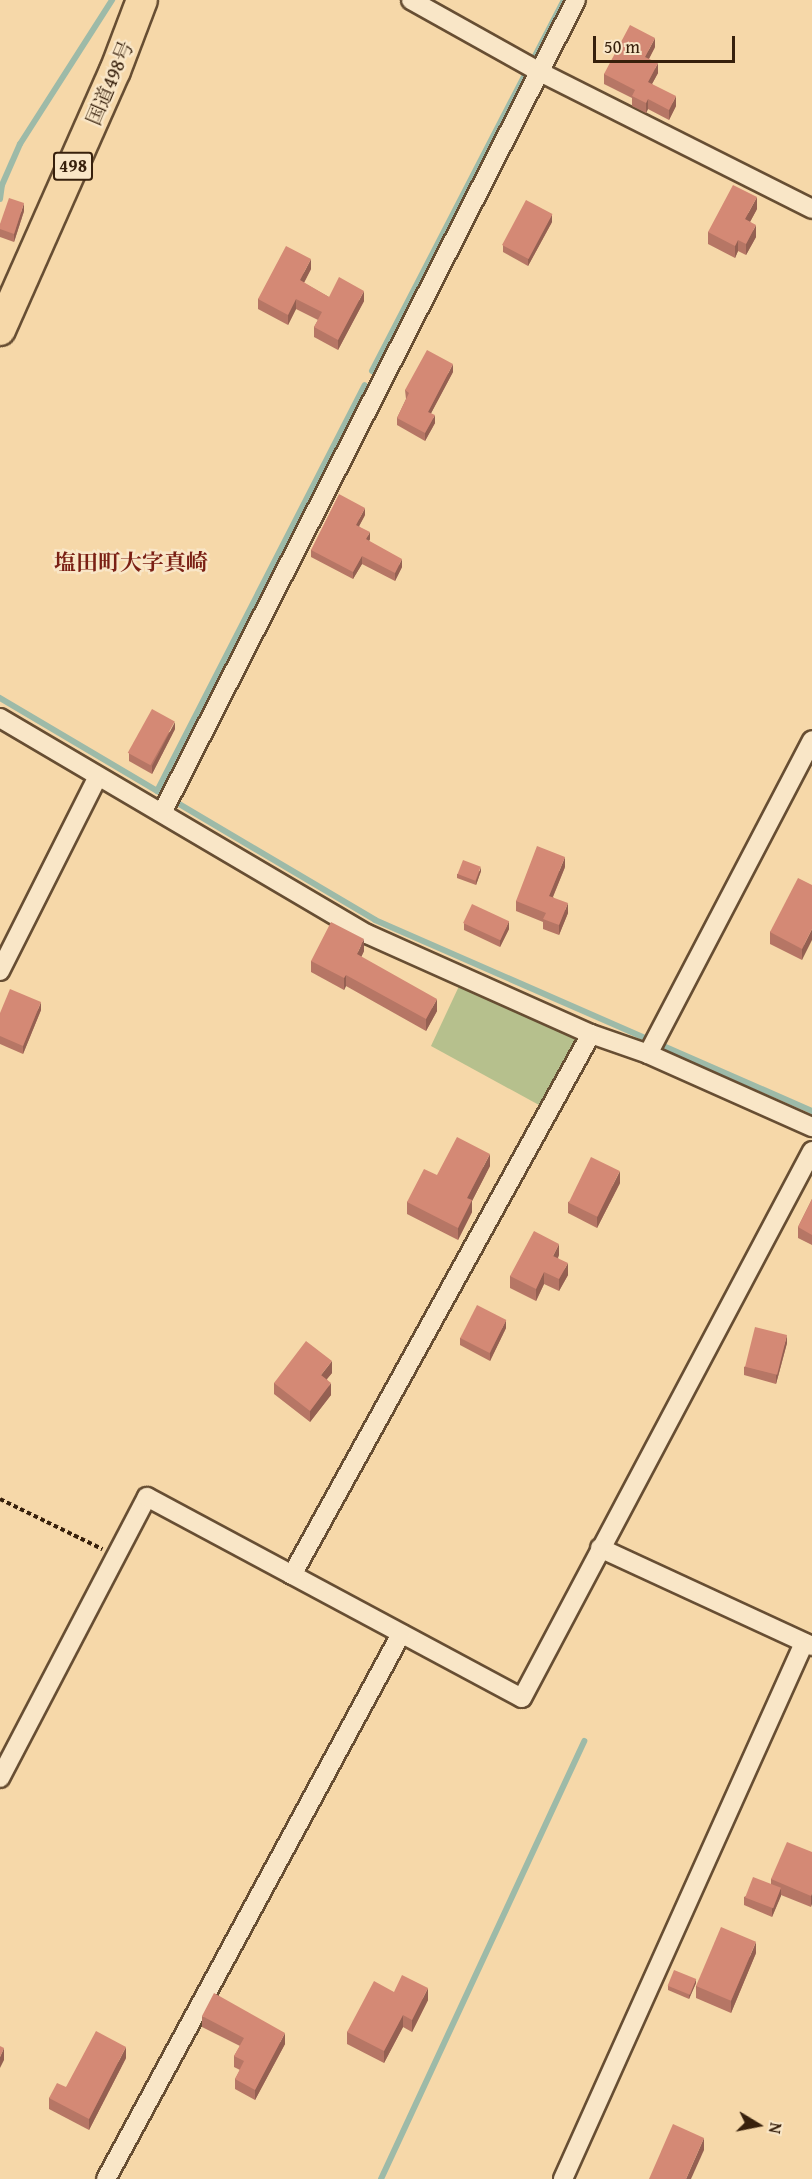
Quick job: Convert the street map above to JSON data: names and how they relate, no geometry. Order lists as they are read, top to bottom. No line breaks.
{"streets":{"highway":["国道498号","498"]},"districts":["塩田町大字真崎"],"scale_bar":"50 m","north":"right"}
